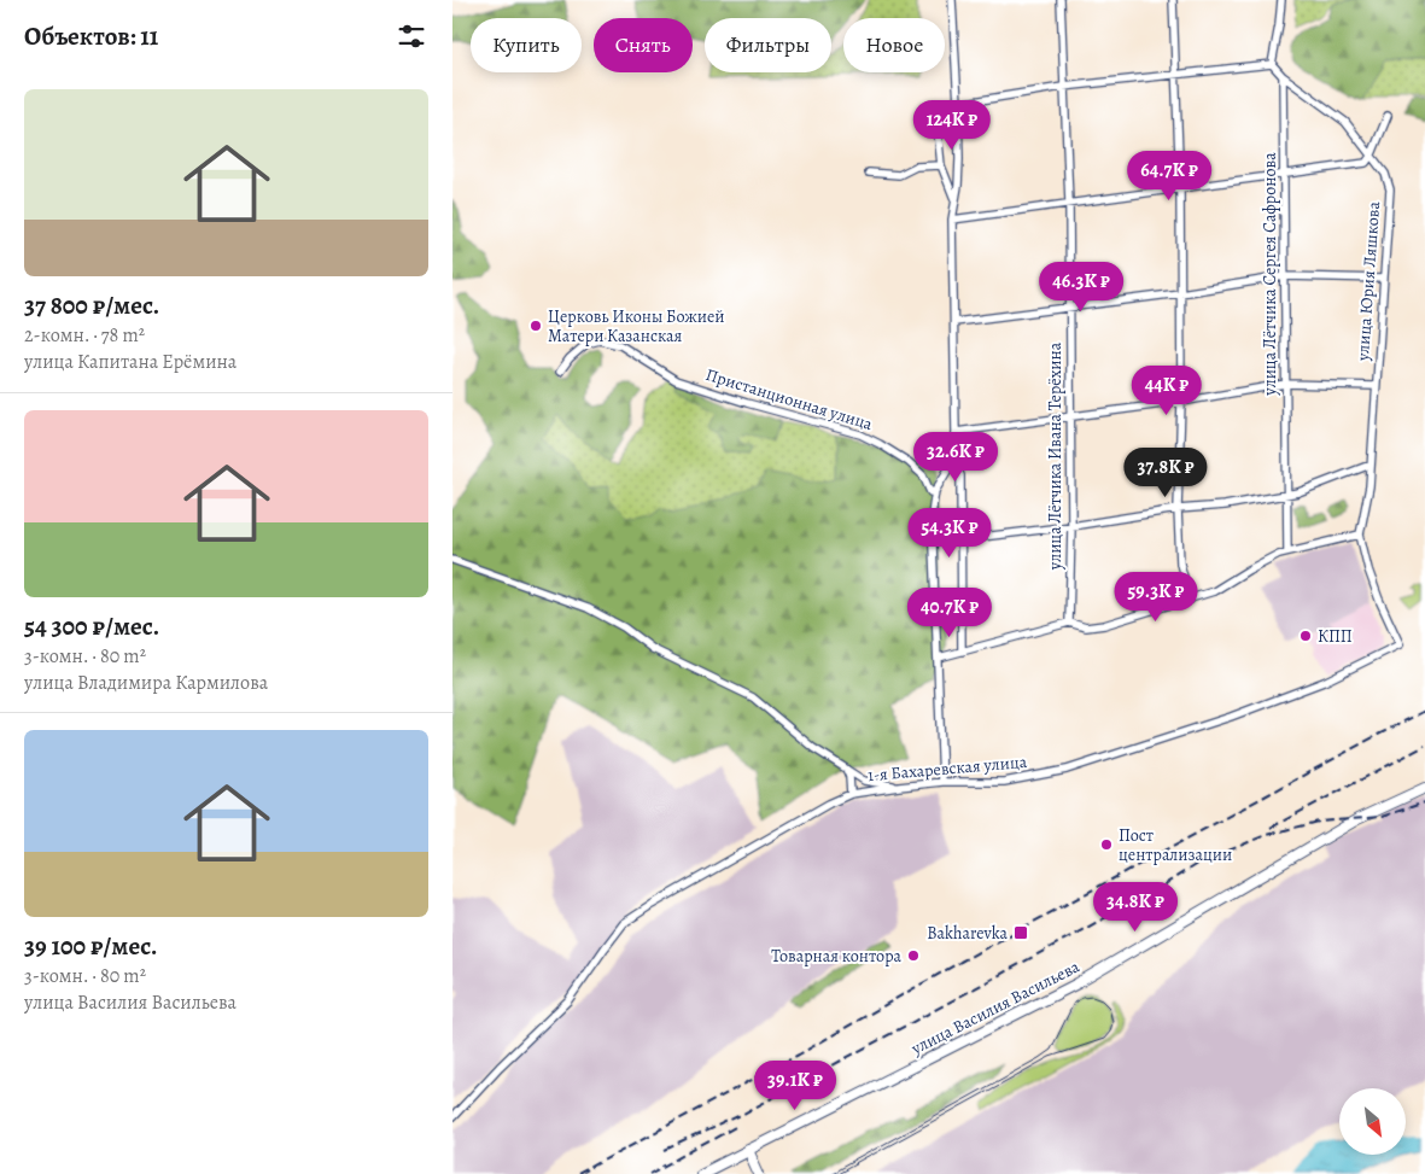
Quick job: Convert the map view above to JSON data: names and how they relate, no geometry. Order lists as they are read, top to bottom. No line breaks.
{"streets":{"main road":["улица Василия Васильева"],"street":["улица Лётчика Сергея Сафронова","улица Юрия Ляшкова","Пристанционная улица","улица Лётчика Ивана Терёхина","1-я Бахаревская улица"]},"crossings":[["улица Лётчика Сергея Сафронова","улица Юрия Ляшкова"],["улица Юрия Ляшкова","1-я Бахаревская улица"]],"places":{"other":["Церковь Иконы Божией Матери Казанская","КПП","Пост централизации","Товарная контора"],"transit":["Bakharevka"]},"north":"bottom right","page":{"heading":"Объектов: 11","chip":["Купить","Снять","Фильтры","Новое"],"list":[{"name":"37 800 ₽/мес.","note":"2-комн. · 78 m² · улица Капитана Ерёмина"},{"name":"54 300 ₽/мес.","note":"3-комн. · 80 m² · улица Владимира Кармилова"},{"name":"39 100 ₽/мес.","note":"3-комн. · 80 m² · улица Василия Васильева"}],"price":["124K ₽","64.7K ₽","46.3K ₽","44K ₽","32.6K ₽","37.8K ₽","54.3K ₽","59.3K ₽","40.7K ₽","34.8K ₽","39.1K ₽"]}}
